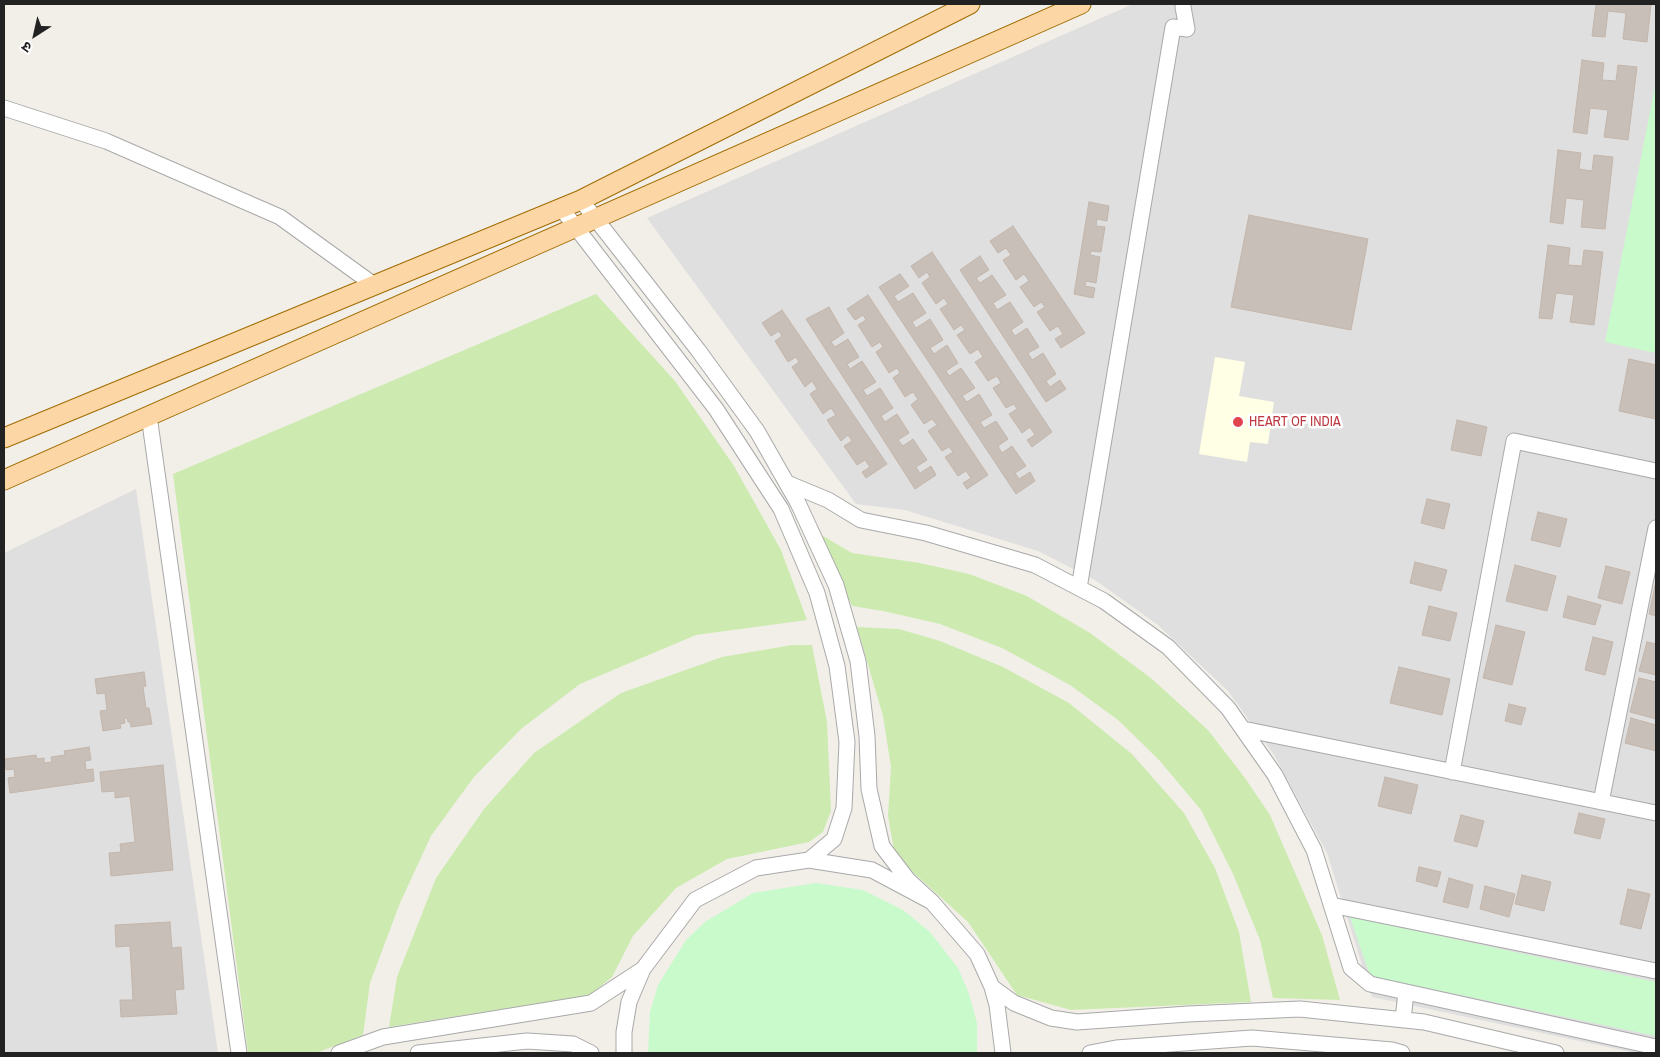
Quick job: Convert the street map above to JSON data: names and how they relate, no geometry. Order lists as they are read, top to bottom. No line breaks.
{"places":["HEART OF INDIA"],"north":"bottom left"}
